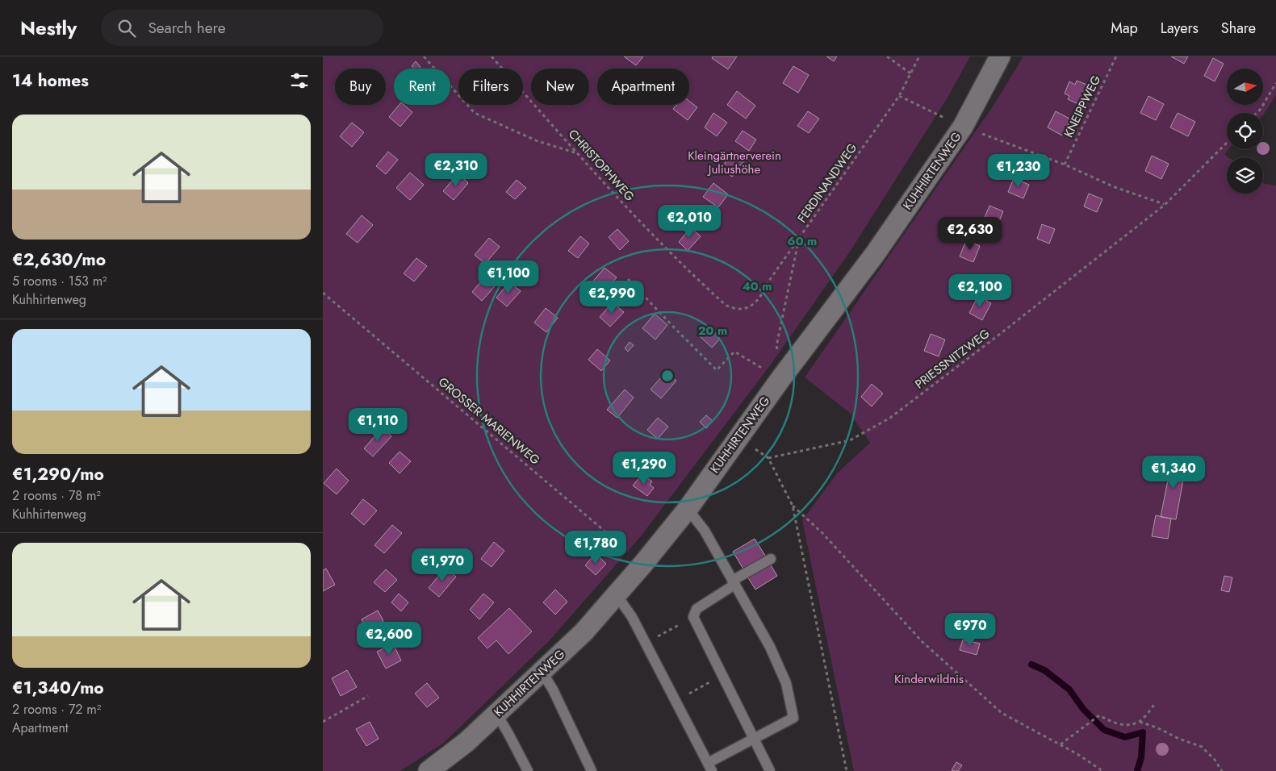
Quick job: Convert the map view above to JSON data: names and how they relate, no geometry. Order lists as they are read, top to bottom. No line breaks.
{"streets":{"street":["KUHHIRTENWEG"],"path":["KNEIPPWEG","CHRISTOPHWEG","FERDINANDWEG","PRIESSNITZWEG","GROSSER MARIENWEG"]},"crossings":[["CHRISTOPHWEG","FERDINANDWEG"],["KUHHIRTENWEG","GROSSER MARIENWEG"]],"parks":["Kleingärtnerverein Juliushöhe","Kinderwildnis"],"north":"right","page":{"header":"Nestly","search":"Search here","nav":["Map","Layers","Share"],"heading":"14 homes","chip":["Buy","Rent","Filters","New","Apartment"],"list":[{"name":"€2,630/mo","note":"5 rooms · 153 m² · Kuhhirtenweg"},{"name":"€1,290/mo","note":"2 rooms · 78 m² · Kuhhirtenweg"},{"name":"€1,340/mo","note":"2 rooms · 72 m² · Apartment"}],"price":["€2,310","€1,230","€2,010","€2,630","€1,100","€2,100","€2,990","€1,110","€1,290","€1,340","€1,780","€1,970","€970","€2,600"]},"rings":["60 m","40 m","20 m"]}
